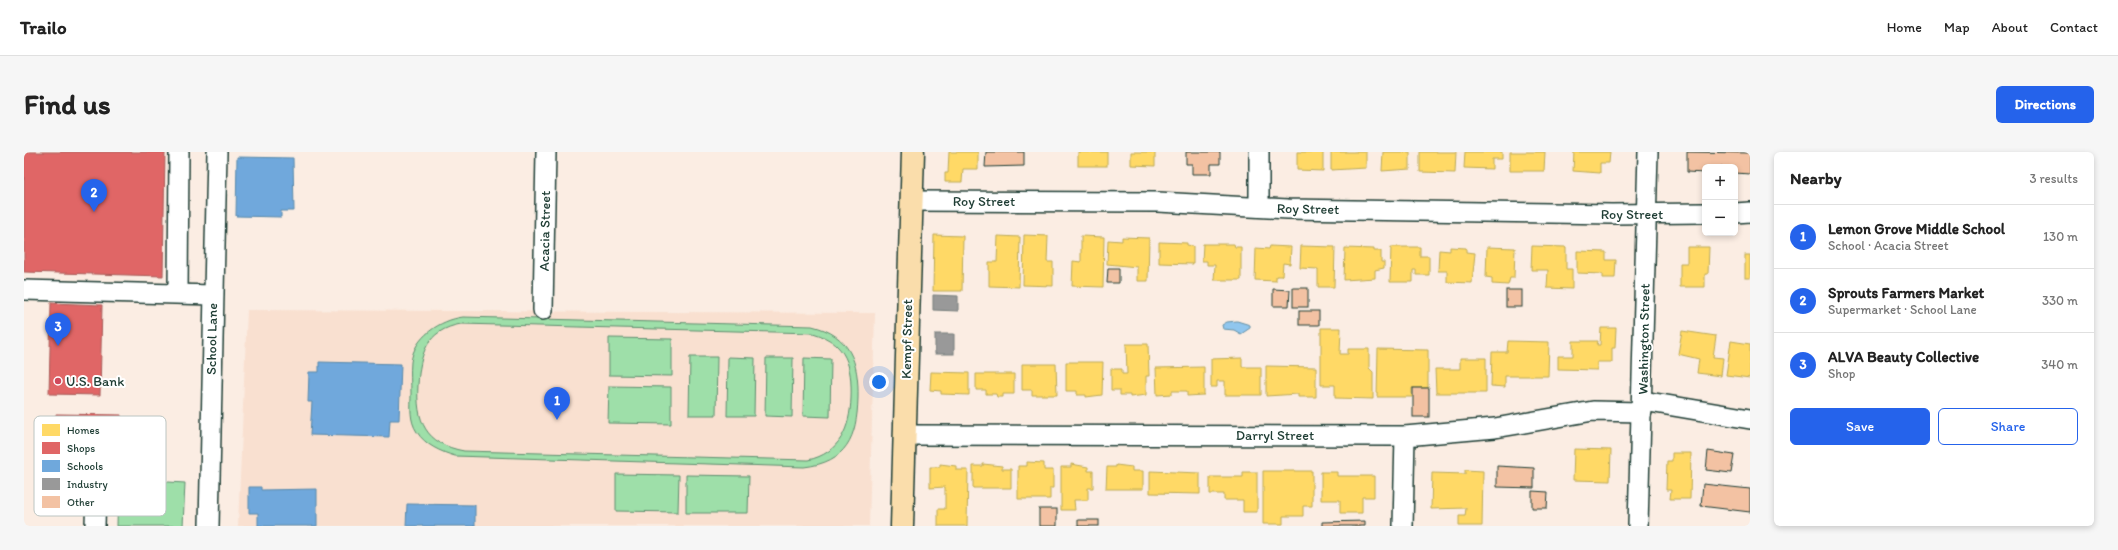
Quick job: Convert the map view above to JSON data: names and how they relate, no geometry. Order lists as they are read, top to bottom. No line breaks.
{"streets":{"main road":["Kempf Street"],"street":["Roy Street","Acacia Street","School Lane","Washington Street","Darryl Street"]},"crossings":[["Roy Street","Kempf Street"],["Roy Street","Washington Street"],["Kempf Street","Darryl Street"],["Washington Street","Darryl Street"]],"places":["U.S. Bank"],"legend":["Homes","Shops","Schools","Industry","Other"],"page":{"header":"Trailo","nav":["Home","Map","About","Contact"],"buttons":["Directions",["Save","Share"]],"title":"Find us","heading":["Nearby","3 results"],"map_buttons":["+","−"],"pins":["2","3","1"],"list":[{"mark":"1","name":"Lemon Grove Middle School","note":"School · Acacia Street","value":"130 m"},{"mark":"2","name":"Sprouts Farmers Market","note":"Supermarket · School Lane","value":"330 m"},{"mark":"3","name":"ALVA Beauty Collective","note":"Shop","value":"340 m"}]}}
